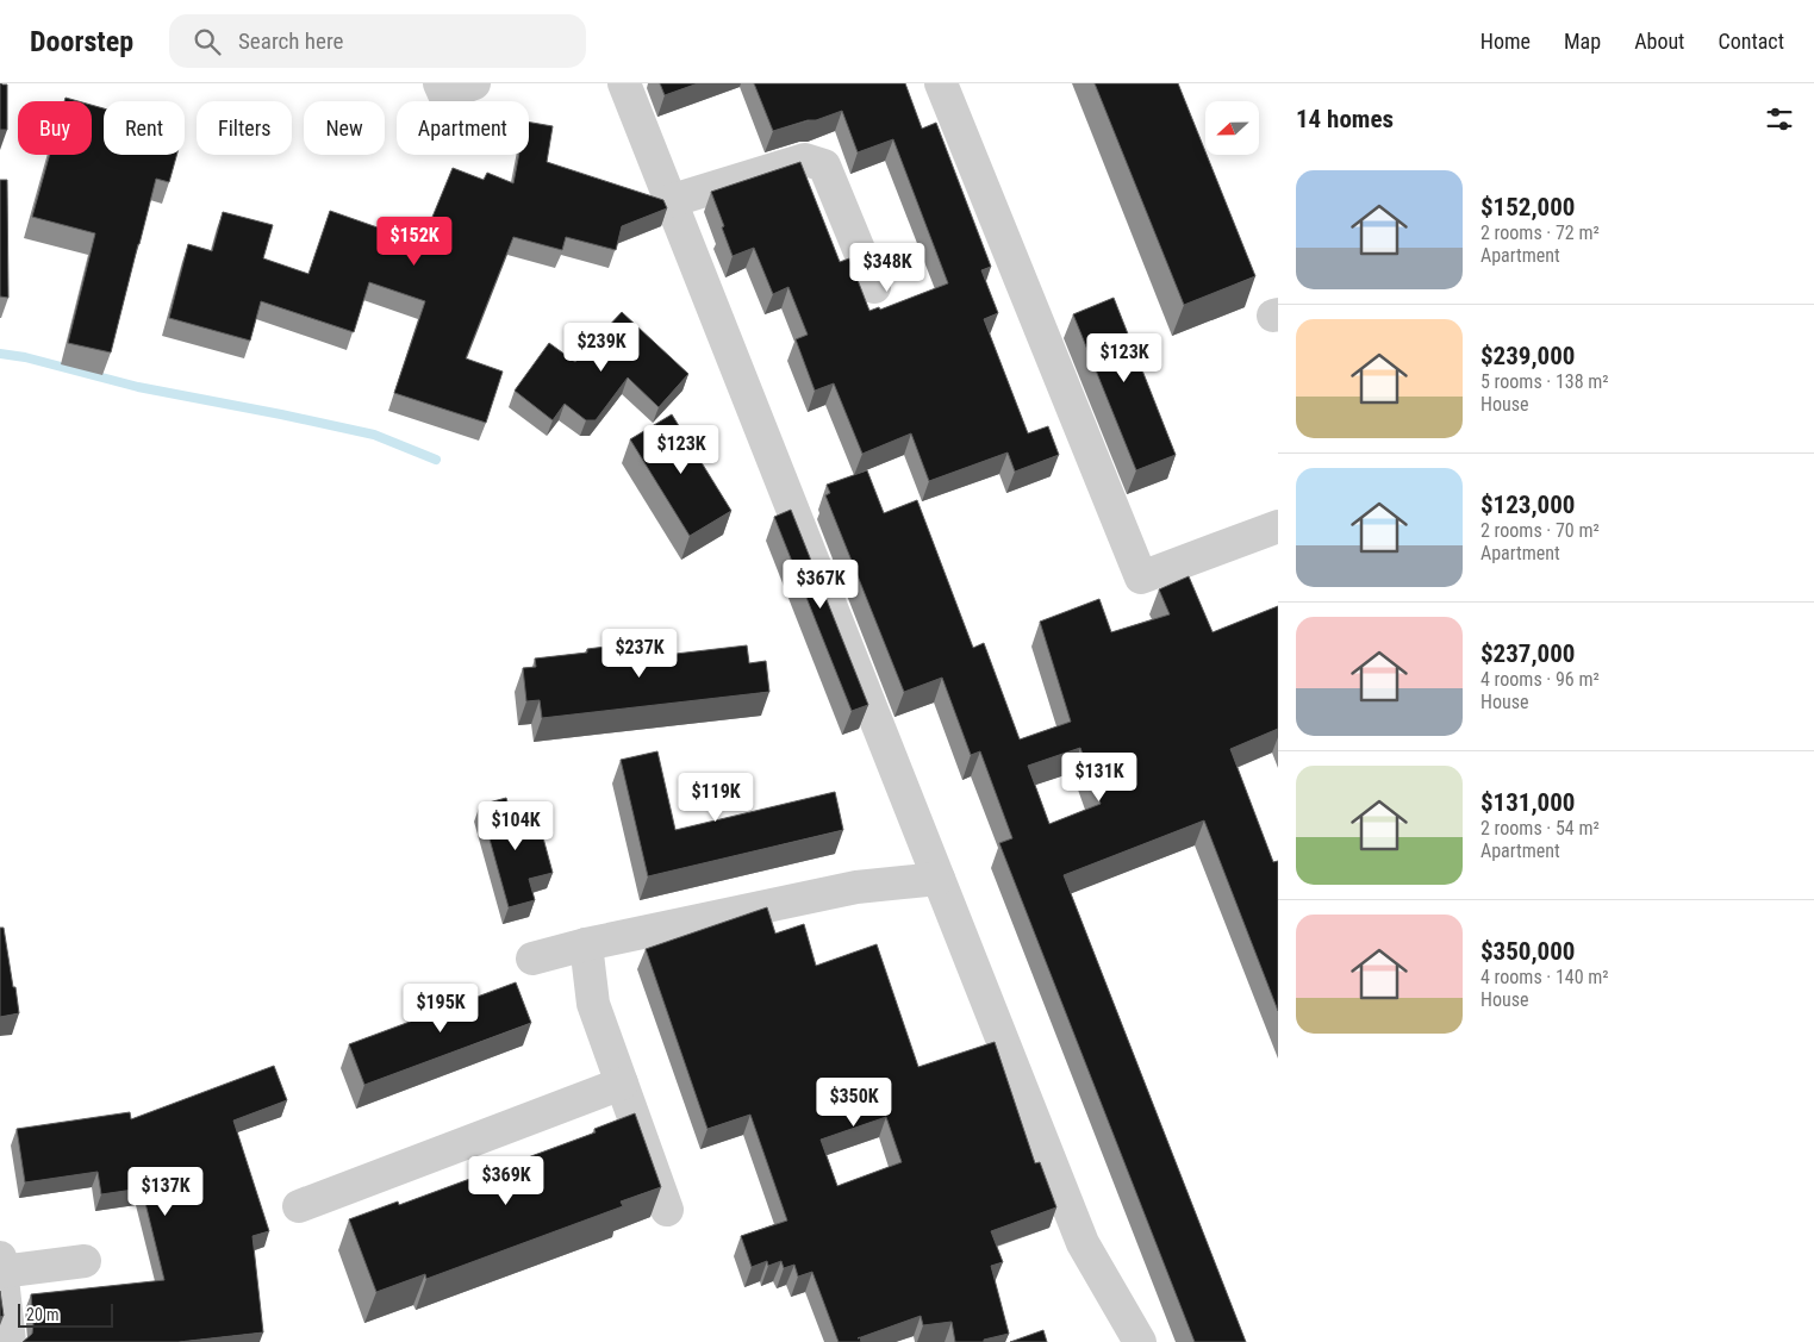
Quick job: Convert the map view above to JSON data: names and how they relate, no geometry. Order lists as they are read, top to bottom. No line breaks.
{"scale_bar":"20 m","north":"left","page":{"header":"Doorstep","search":"Search here","nav":["Home","Map","About","Contact"],"heading":"14 homes","chip":["Buy","Rent","Filters","New","Apartment"],"list":[{"name":"$152,000","note":"2 rooms · 72 m² · Apartment"},{"name":"$239,000","note":"5 rooms · 138 m² · House"},{"name":"$123,000","note":"2 rooms · 70 m² · Apartment"},{"name":"$237,000","note":"4 rooms · 96 m² · House"},{"name":"$131,000","note":"2 rooms · 54 m² · Apartment"},{"name":"$350,000","note":"4 rooms · 140 m² · House"}],"price":["$152K","$348K","$239K","$123K","$123K","$367K","$237K","$131K","$119K","$104K","$195K","$350K","$369K","$137K"],"scale":"20 m"}}
